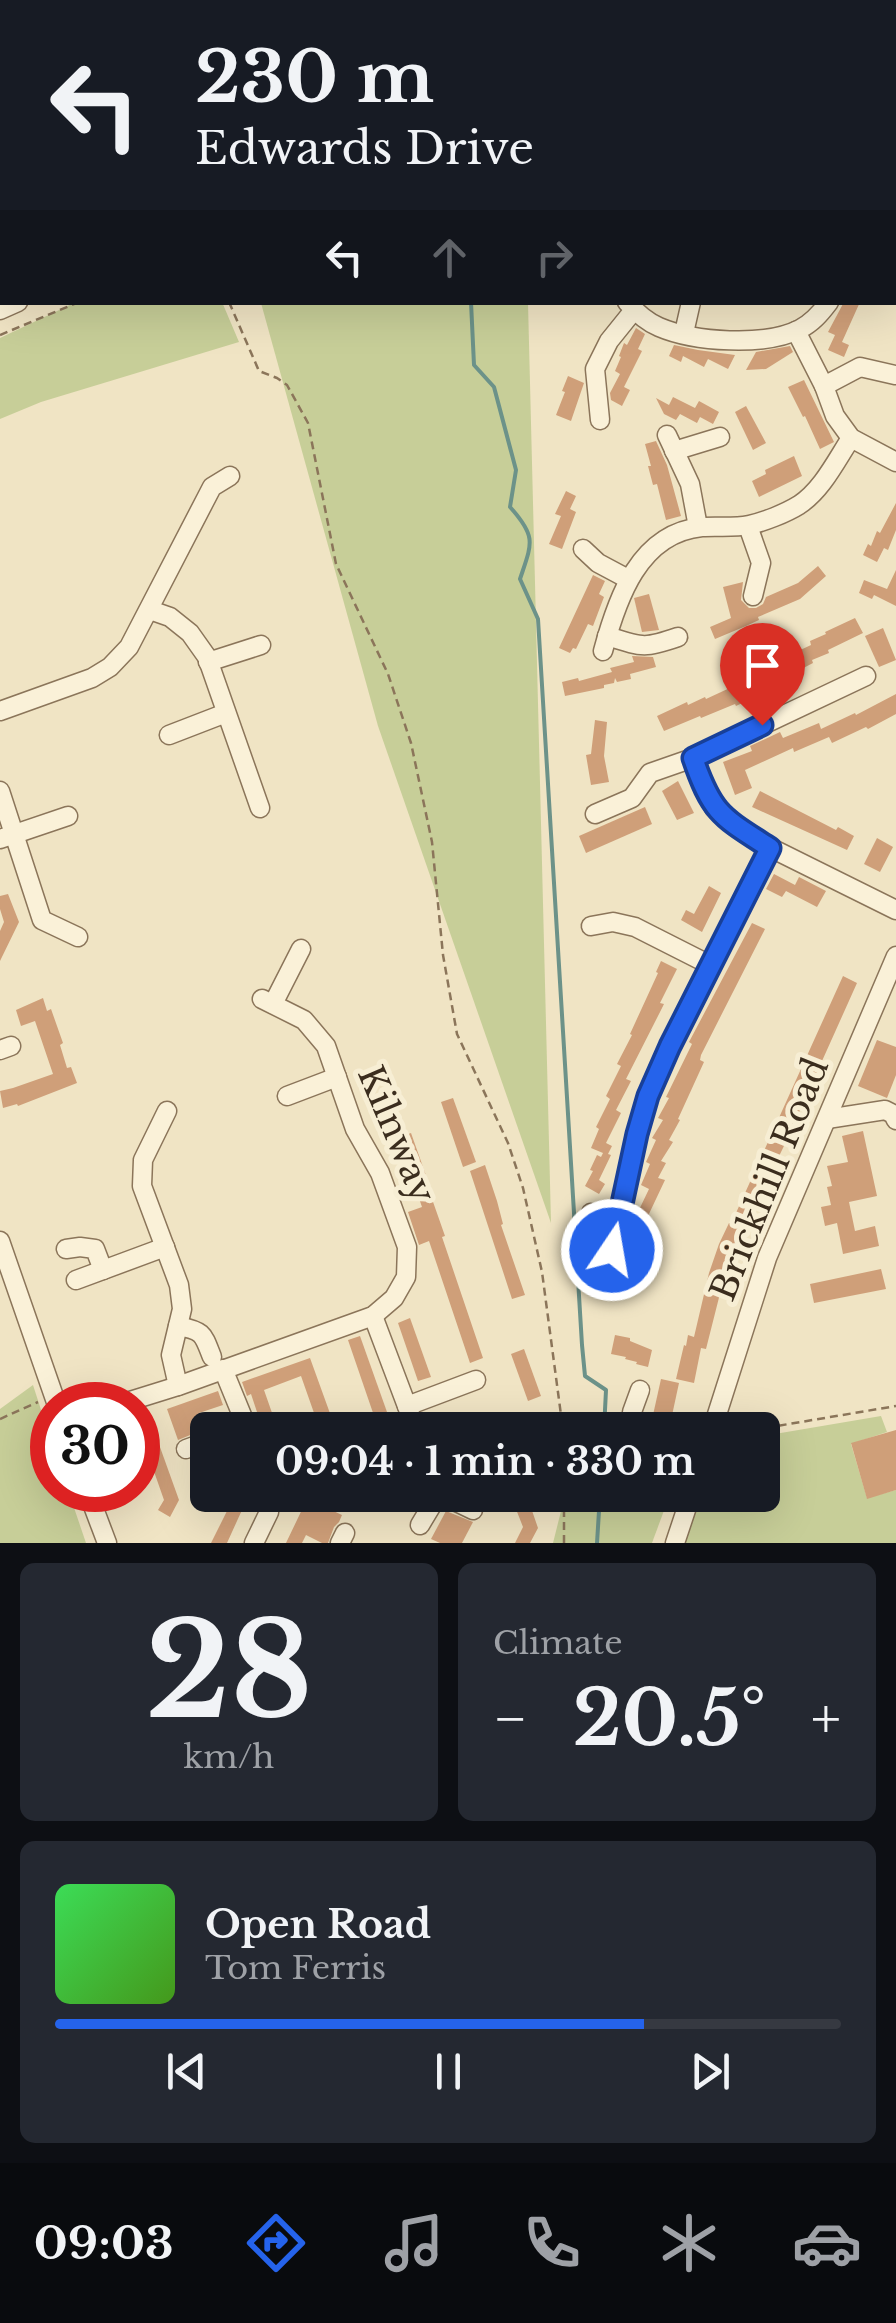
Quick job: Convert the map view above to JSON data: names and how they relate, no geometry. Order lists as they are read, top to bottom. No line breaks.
{"streets":{"street":["Kilnway","Brickhill Road"]},"page":{"turn":["230 m","Edwards Drive"],"limit":"30","trip":"09:04 · 1 min · 330 m","tile":[["28","km/h"],"Climate"],"heat":["−","20.5°","+"],"song":["Open Road","Tom Ferris"],"tabs":"09:03"}}
